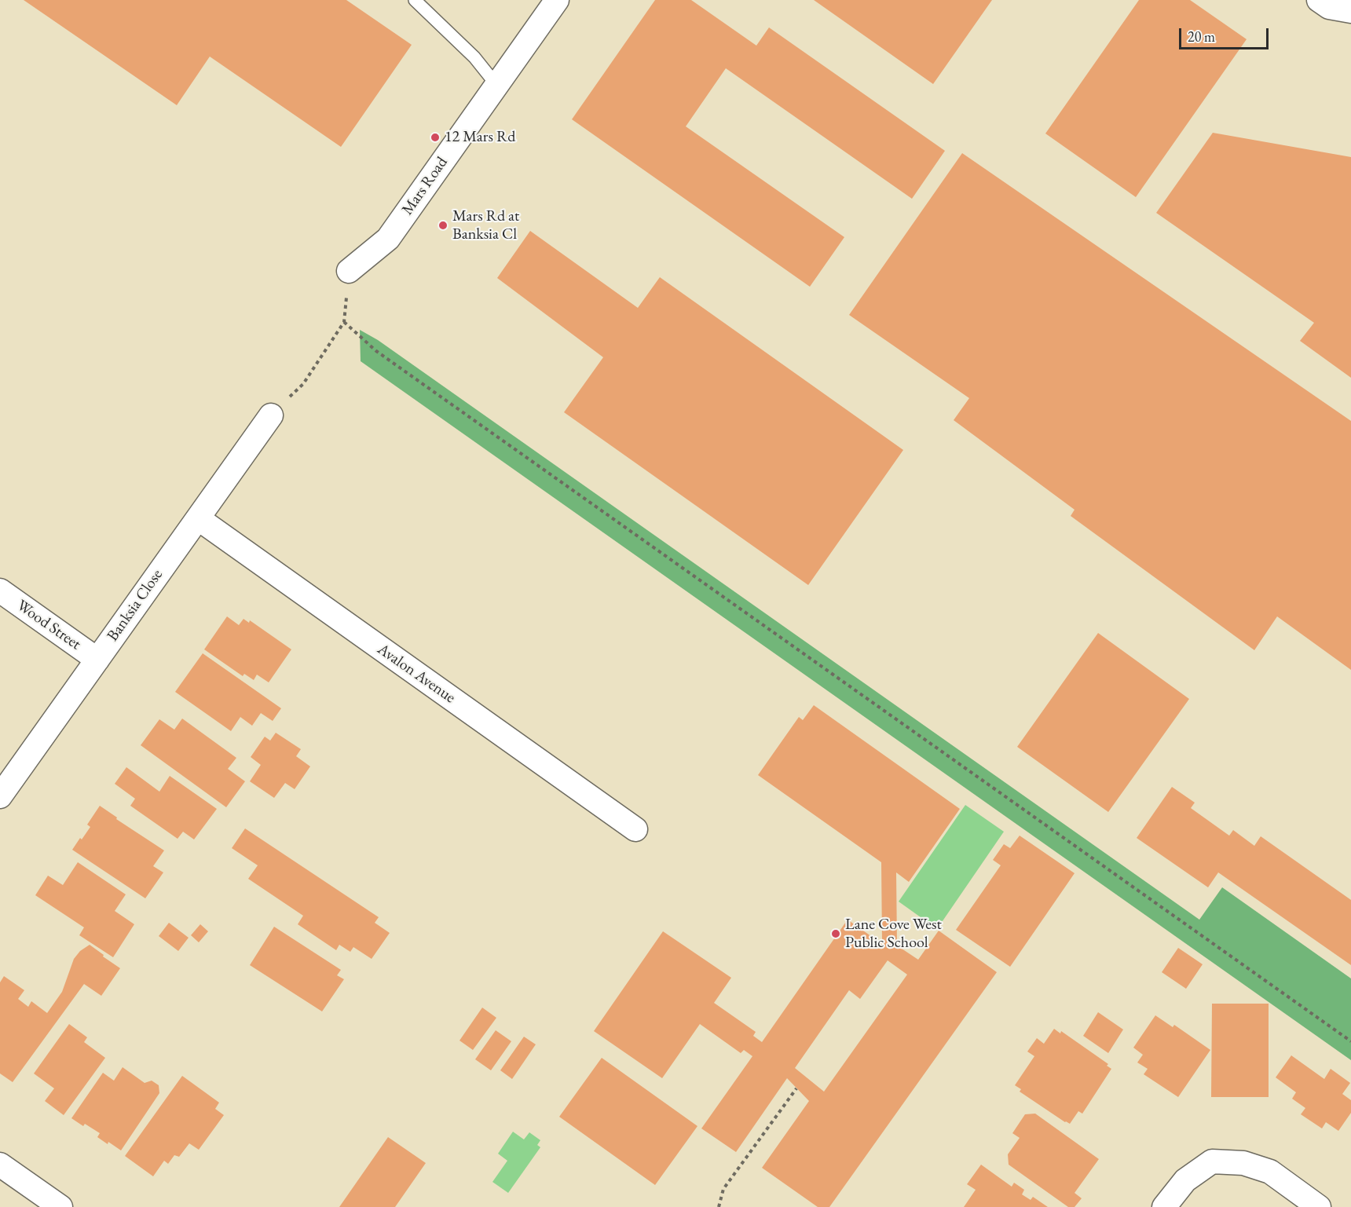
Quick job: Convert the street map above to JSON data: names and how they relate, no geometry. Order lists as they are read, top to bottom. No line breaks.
{"streets":{"street":["Mars Road","Banksia Close","Wood Street","Avalon Avenue"]},"crossings":[["Banksia Close","Wood Street"],["Banksia Close","Avalon Avenue"]],"places":["12 Mars Rd","Mars Rd at Banksia Cl","Lane Cove West Public School"],"scale_bar":"20 m"}
